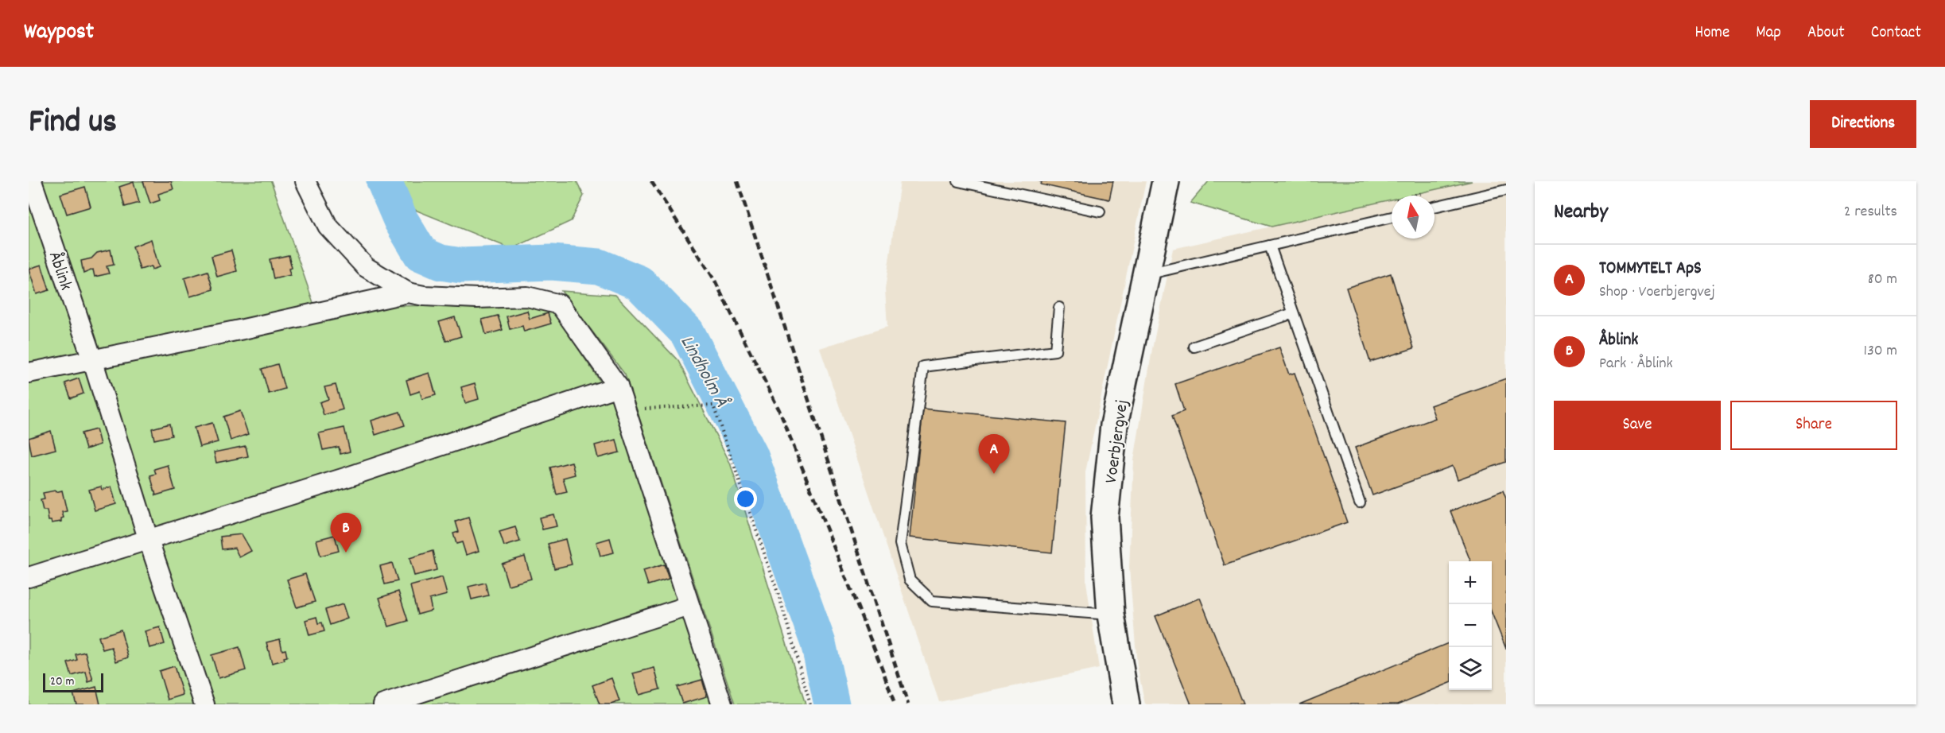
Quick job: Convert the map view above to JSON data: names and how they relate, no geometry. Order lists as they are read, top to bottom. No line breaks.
{"streets":{"street":["Åblink","Voerbjergvej"]},"water":["Lindholm Å"],"scale_bar":"20 m","north":"top","page":{"header":"Waypost","nav":["Home","Map","About","Contact"],"title":"Find us","buttons":["Directions",["Save","Share"]],"heading":["Nearby","2 results"],"list":[{"mark":"A","name":"TOMMYTELT ApS","note":"Shop · Voerbjergvej","value":"80 m"},{"mark":"B","name":"Åblink","note":"Park · Åblink","value":"130 m"}],"pins":["A","B"],"map_buttons":["+","−"],"scale":"20 m"}}
